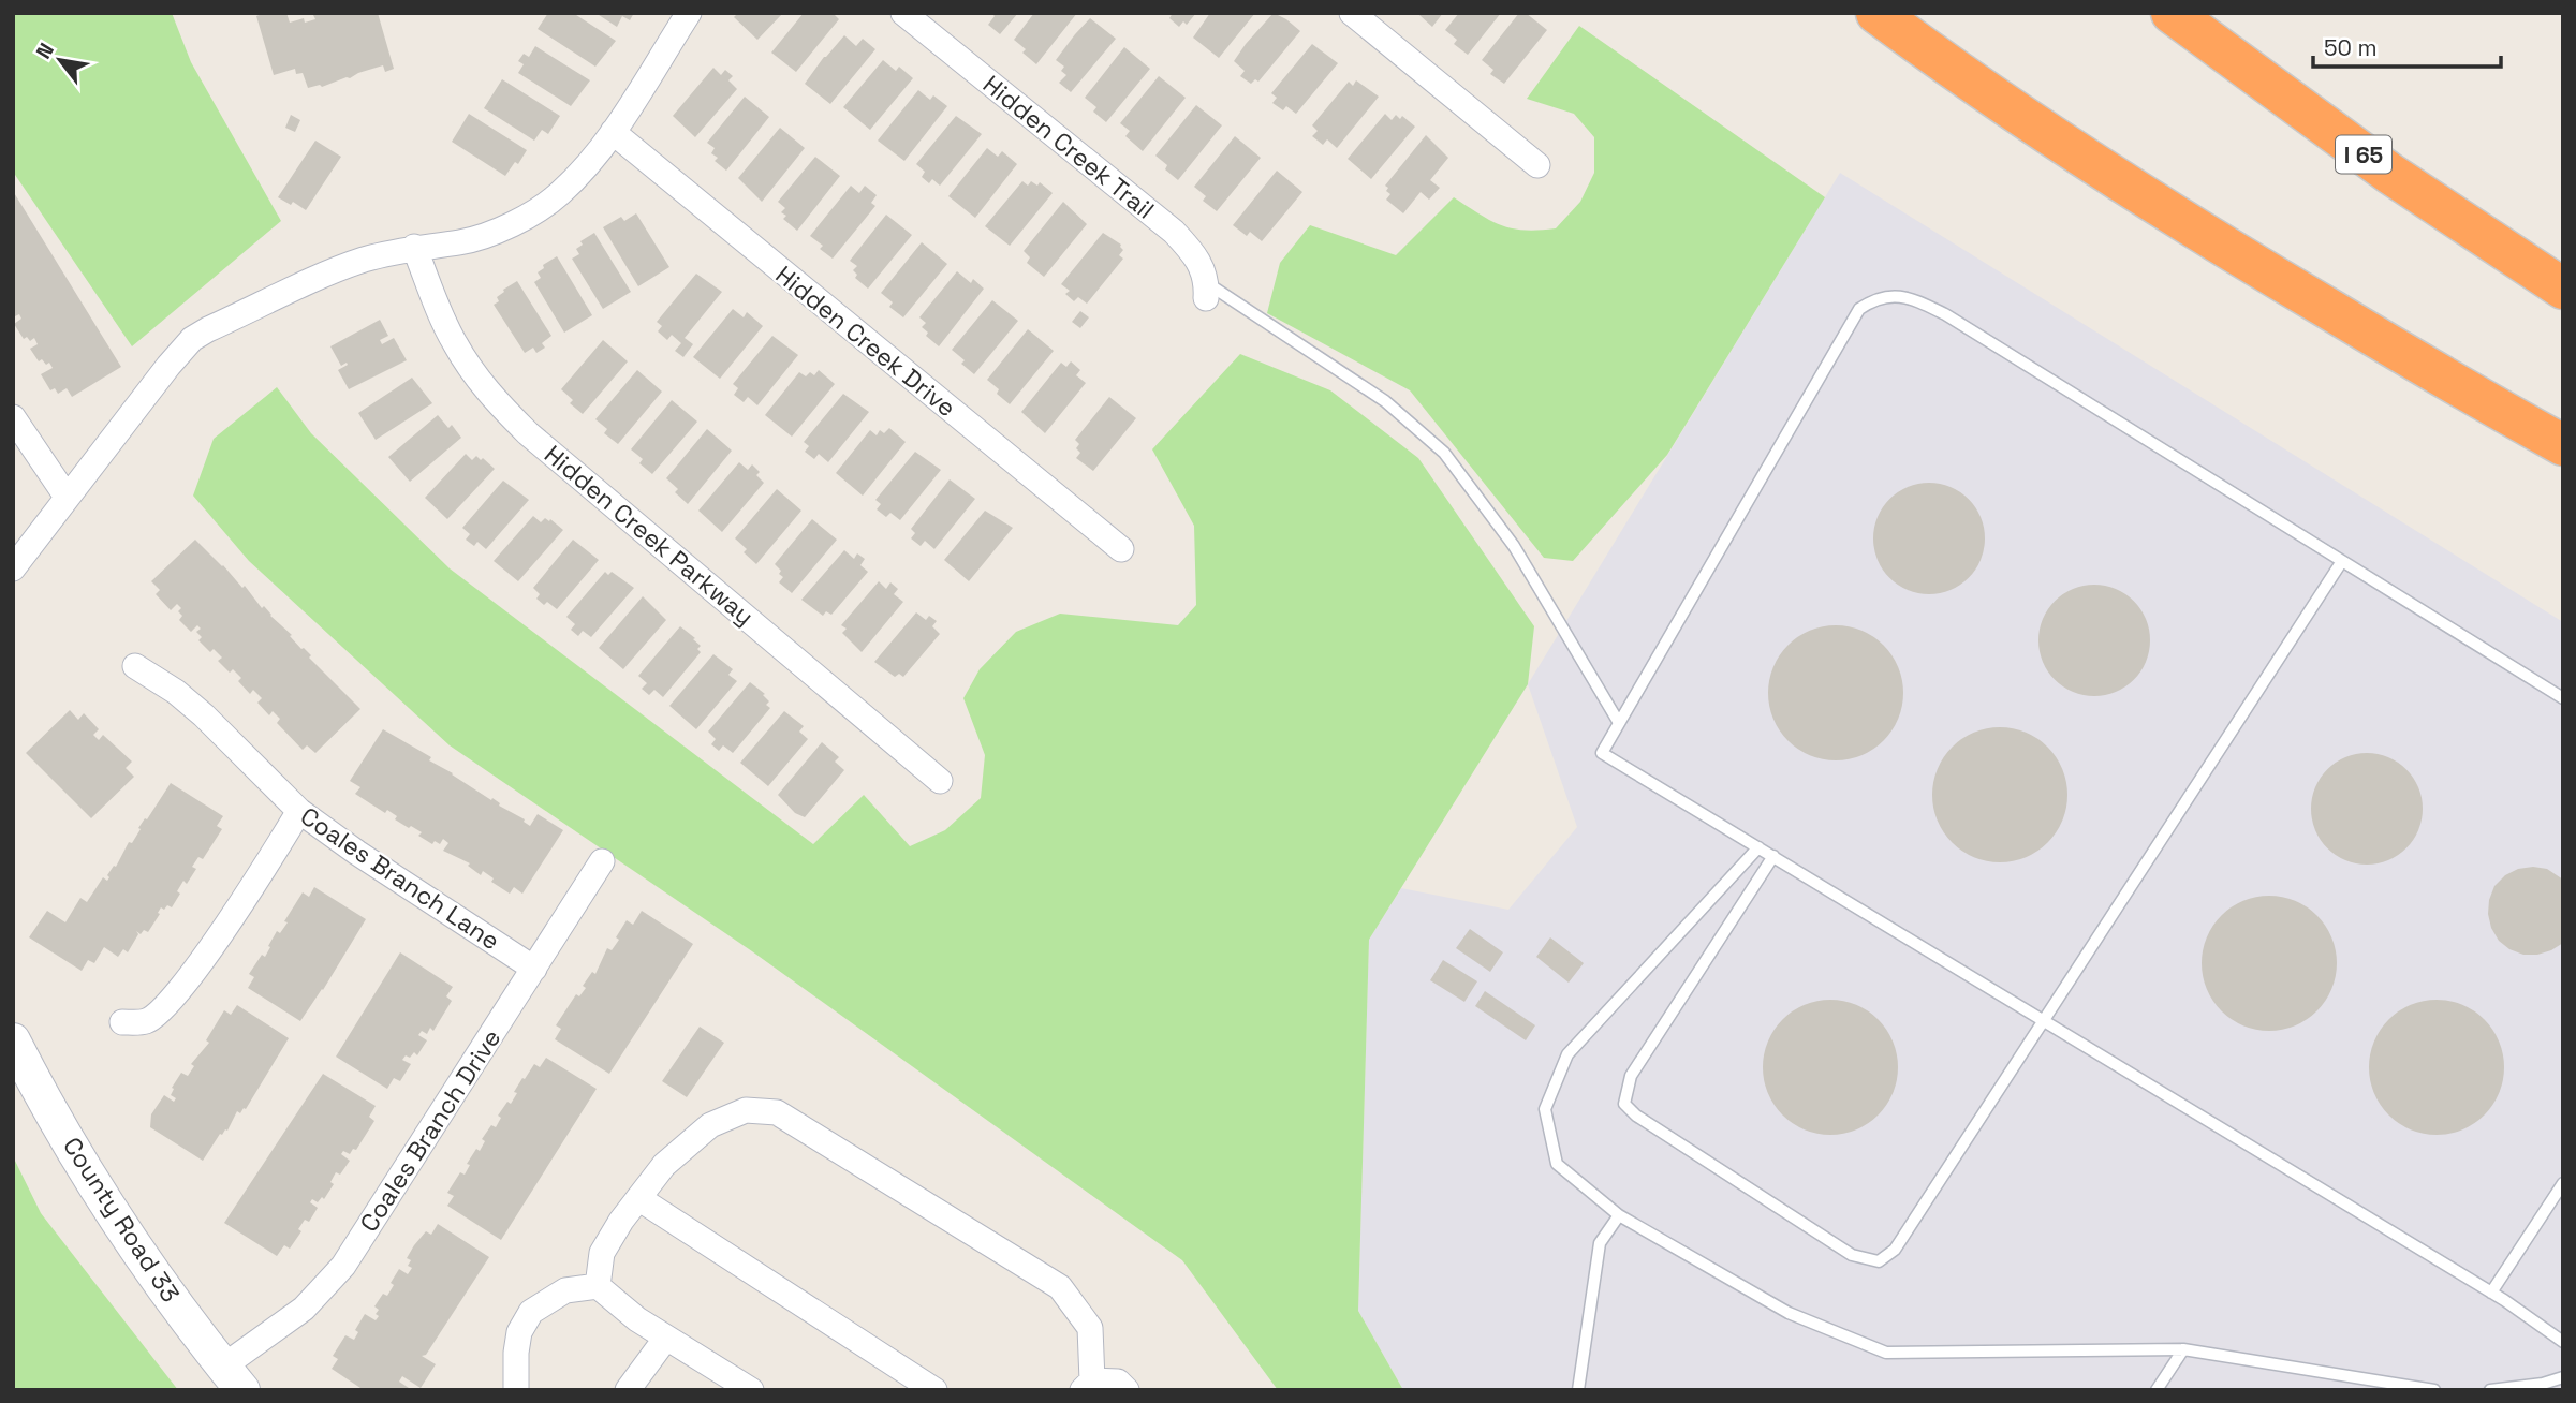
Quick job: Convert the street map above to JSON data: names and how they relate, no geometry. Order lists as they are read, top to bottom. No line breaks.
{"streets":{"highway":["I 65"],"street":["Hidden Creek Trail","Hidden Creek Drive","Hidden Creek Parkway","Coales Branch Lane","Coales Branch Drive","County Road 33"]},"crossings":[["Coales Branch Lane","Coales Branch Drive"],["Coales Branch Drive","County Road 33"]],"scale_bar":"50 m","north":"top left"}
